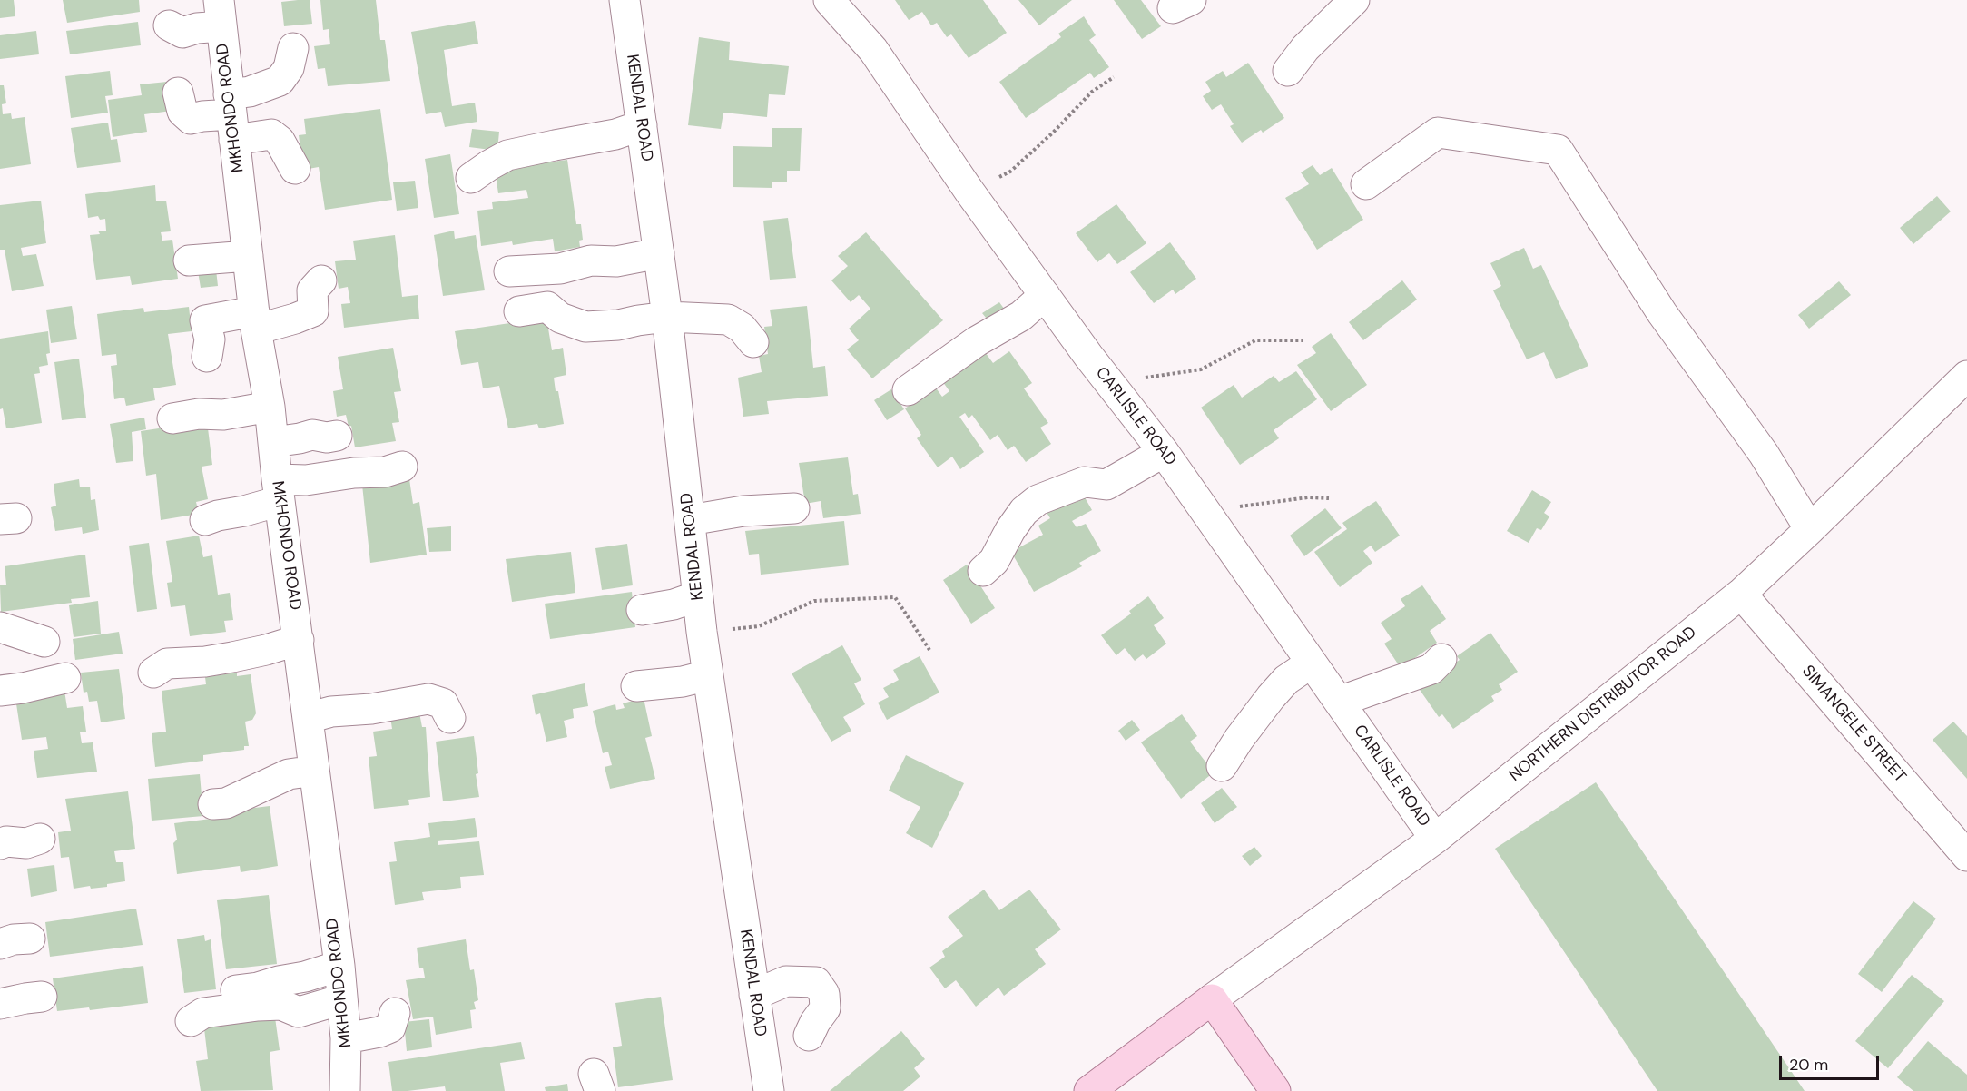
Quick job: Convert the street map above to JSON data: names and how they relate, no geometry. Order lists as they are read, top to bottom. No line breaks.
{"streets":{"street":["MKHONDO ROAD","KENDAL ROAD","CARLISLE ROAD","NORTHERN DISTRIBUTOR ROAD","SIMANGELE STREET"]},"crossings":[["CARLISLE ROAD","NORTHERN DISTRIBUTOR ROAD"],["NORTHERN DISTRIBUTOR ROAD","SIMANGELE STREET"]],"scale_bar":"20 m"}
